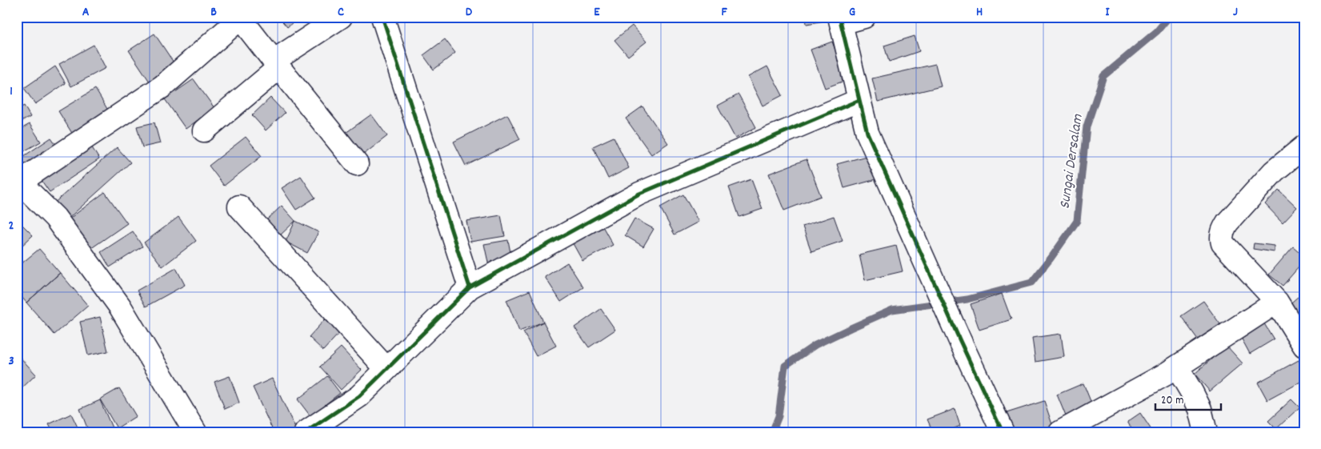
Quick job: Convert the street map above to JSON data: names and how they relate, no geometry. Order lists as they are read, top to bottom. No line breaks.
{"water":["Sungai Dersalam"],"scale_bar":"20 m","grid":{"columns":["A","B","C","D","E","F","G","H","I","J"],"rows":["1","2","3"]}}
